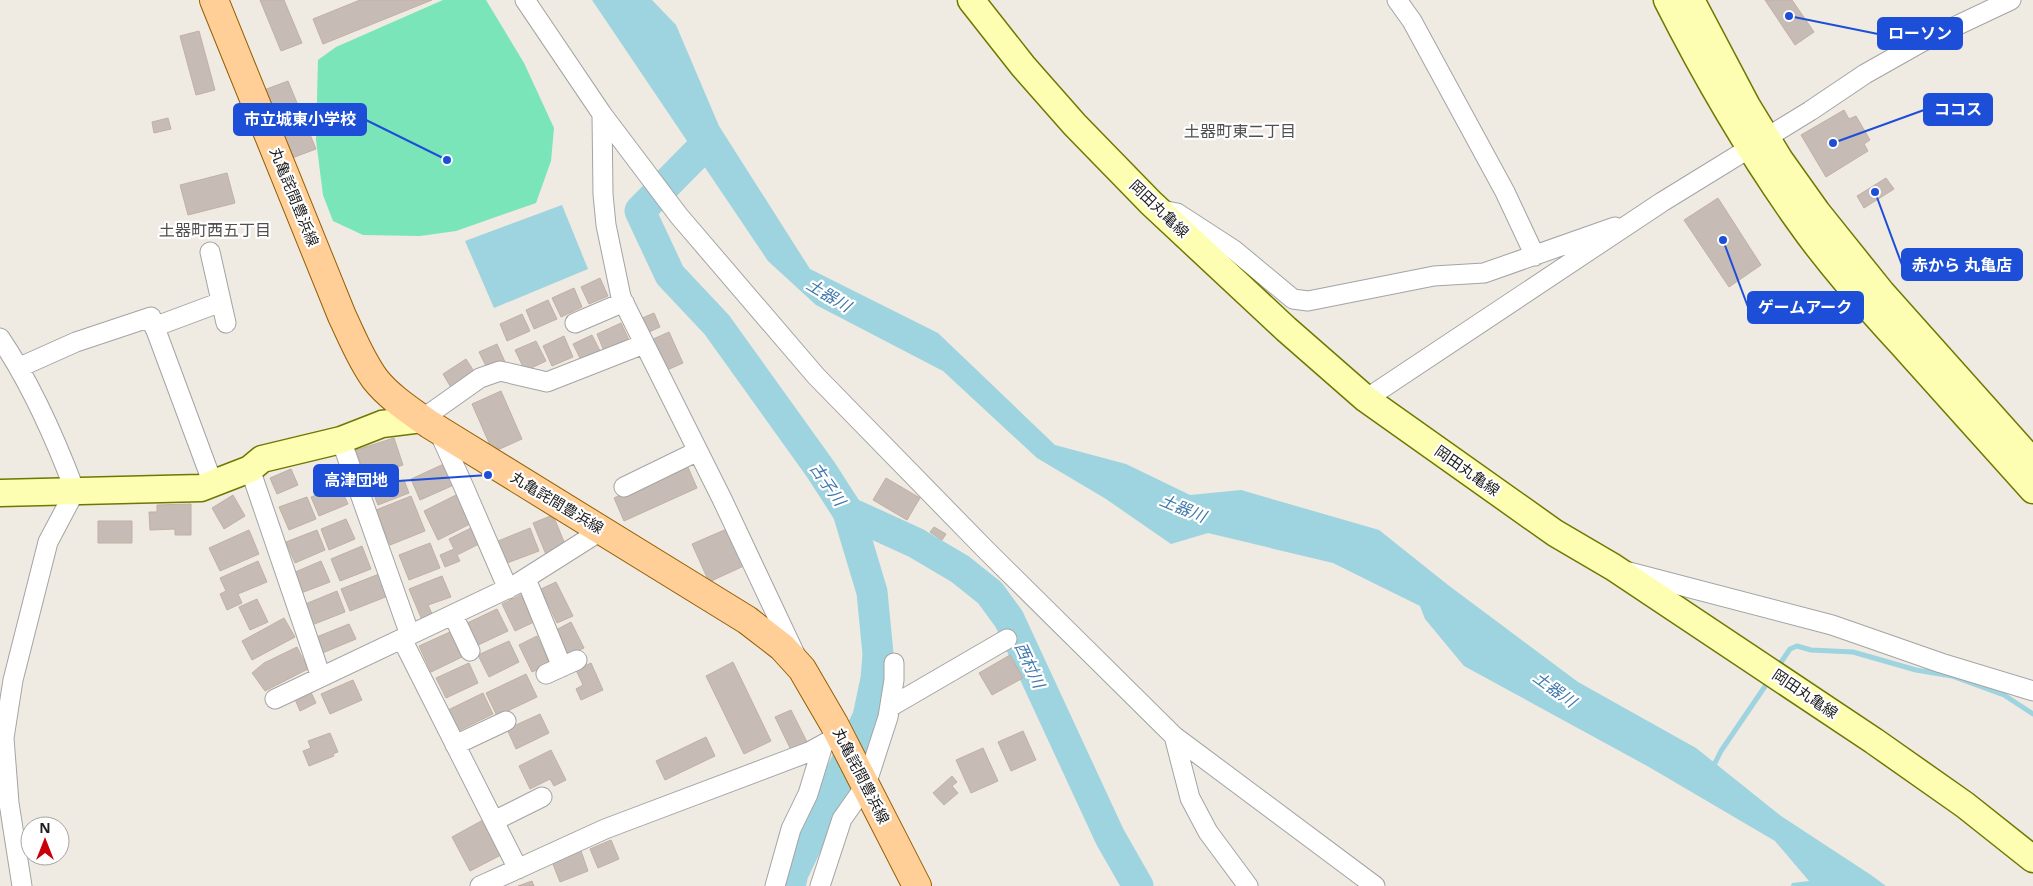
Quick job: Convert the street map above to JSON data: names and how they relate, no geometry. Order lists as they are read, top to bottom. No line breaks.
{"streets":{"main road":["丸亀詫間豊浜線"],"street":["岡田丸亀線"]},"districts":["土器町東二丁目","土器町西五丁目"],"water":["土器川","古子川","西村川"],"places":["ローソン","ココス","市立城東小学校","赤から 丸亀店","ゲームアーク","高津団地"],"north":"top"}
